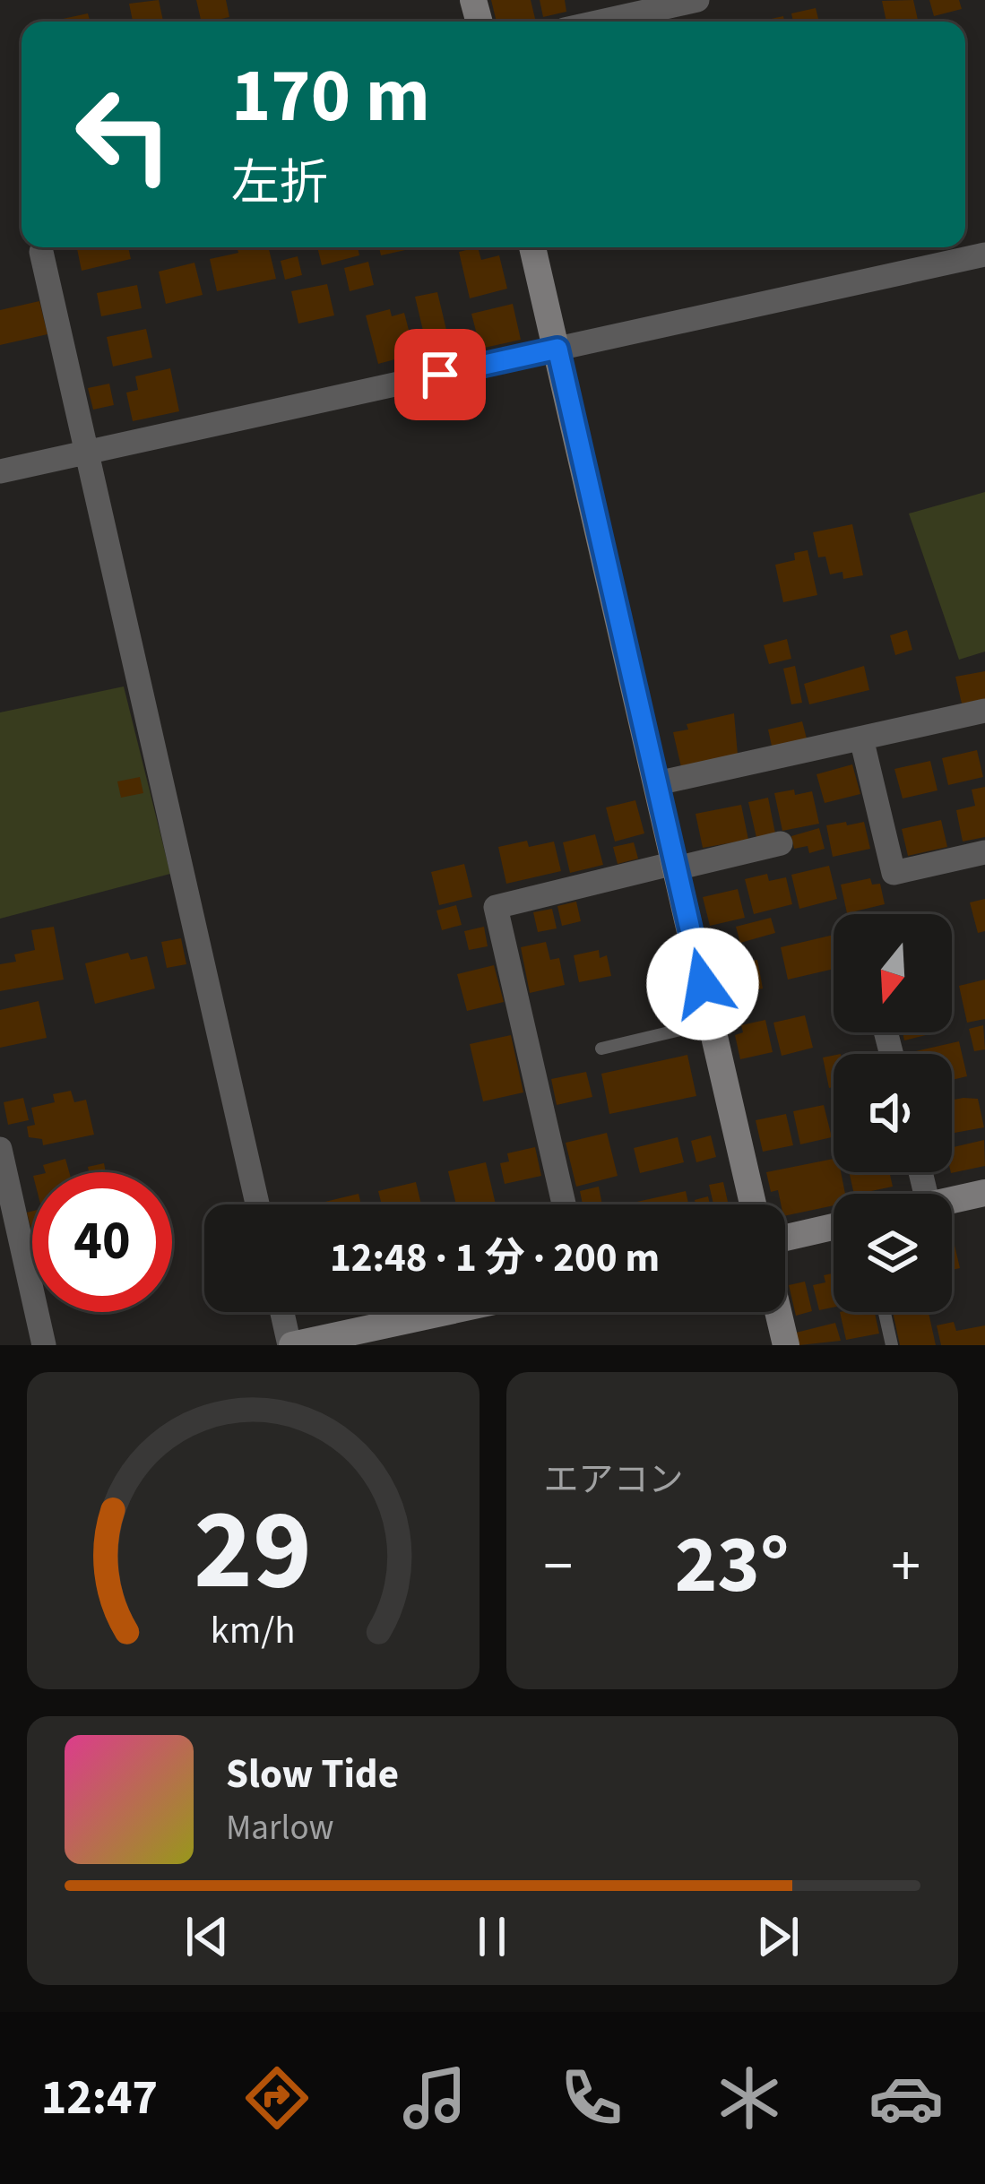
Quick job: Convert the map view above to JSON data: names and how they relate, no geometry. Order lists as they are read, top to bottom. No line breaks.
{"north":"bottom","page":{"turn":["170 m","左折"],"limit":"40","trip":"12:48 · 1 分 · 200 m","tile":"エアコン","heat":["−","23°","+"],"song":["Slow Tide","Marlow"],"tabs":"12:47","gauge":["29","km/h"]}}
